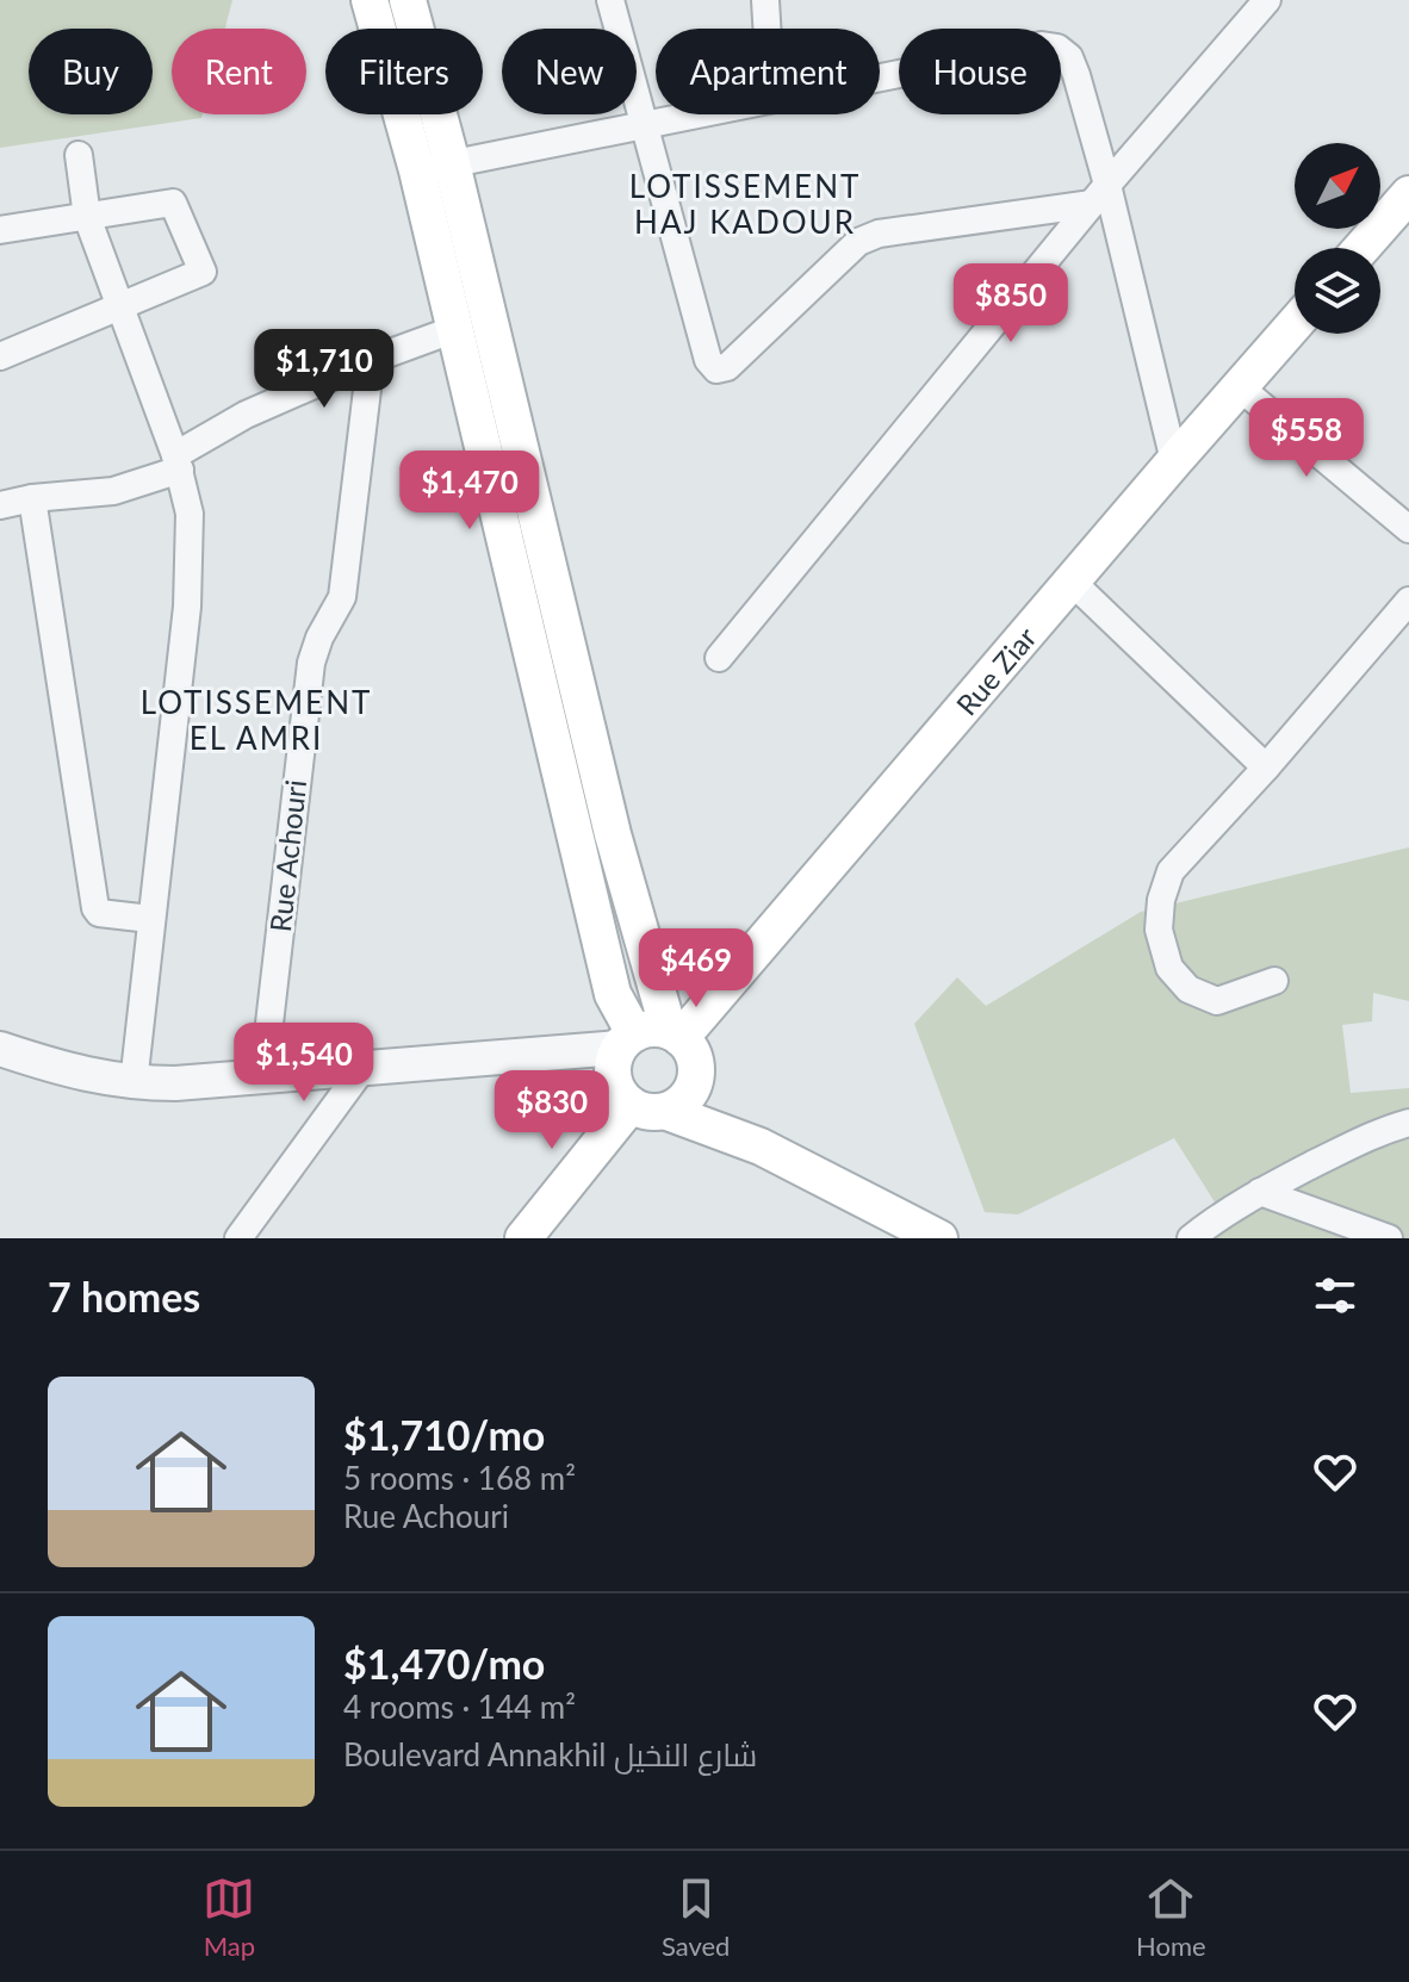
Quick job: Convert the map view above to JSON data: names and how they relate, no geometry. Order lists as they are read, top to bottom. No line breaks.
{"streets":{"main road":["Rue Ziar"],"street":["Rue Achouri"]},"districts":["LOTISSEMENT HAJ KADOUR","LOTISSEMENT EL AMRI"],"north":"top right","page":{"chip":["Buy","Rent","Filters","New","Apartment","House"],"price":["$850","$1,710","$558","$1,470","$469","$1,540","$830"],"heading":"7 homes","list":[{"name":"$1,710/mo","note":"5 rooms · 168 m² · Rue Achouri"},{"name":"$1,470/mo","note":"4 rooms · 144 m² · Boulevard Annakhil شارع النخيل"}],"tabs":["Map","Saved","Home"]}}
